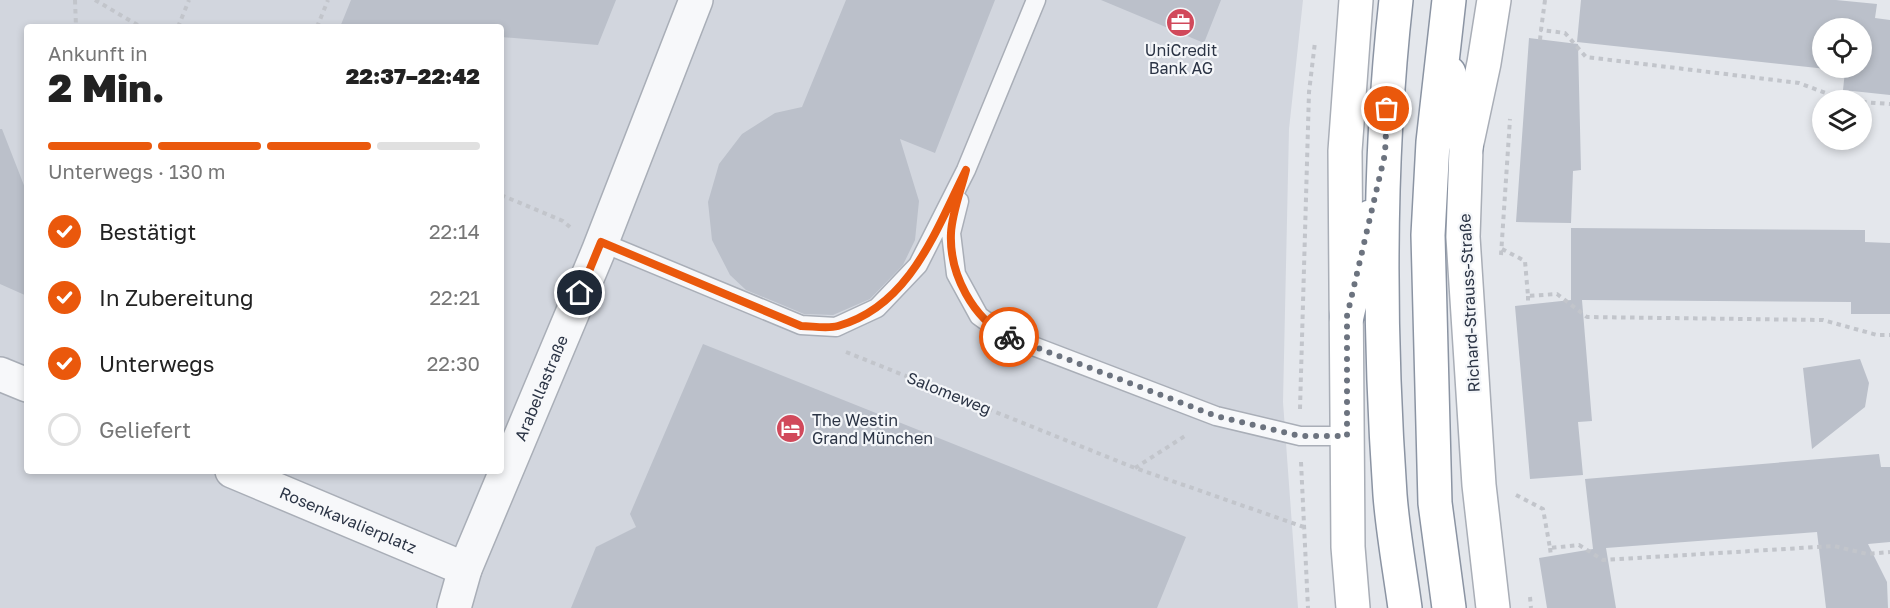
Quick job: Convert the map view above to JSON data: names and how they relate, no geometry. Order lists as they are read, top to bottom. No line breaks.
{"streets":{"main road":["Richard-Strauss-Straße"],"street":["Arabellastraße","Rosenkavalierplatz"],"path":["Salomeweg"]},"crossings":[["Arabellastraße","Rosenkavalierplatz"]],"places":{"office":["UniCredit Bank AG"],"hotel":["The Westin Grand München"]},"page":{"heading":["2 Min.","Ankunft in","22:37–22:42"],"bar":"Unterwegs · 130 m","list":[["Bestätigt","22:14"],["In Zubereitung","22:21"],["Unterwegs","22:30"],"Geliefert"]}}
